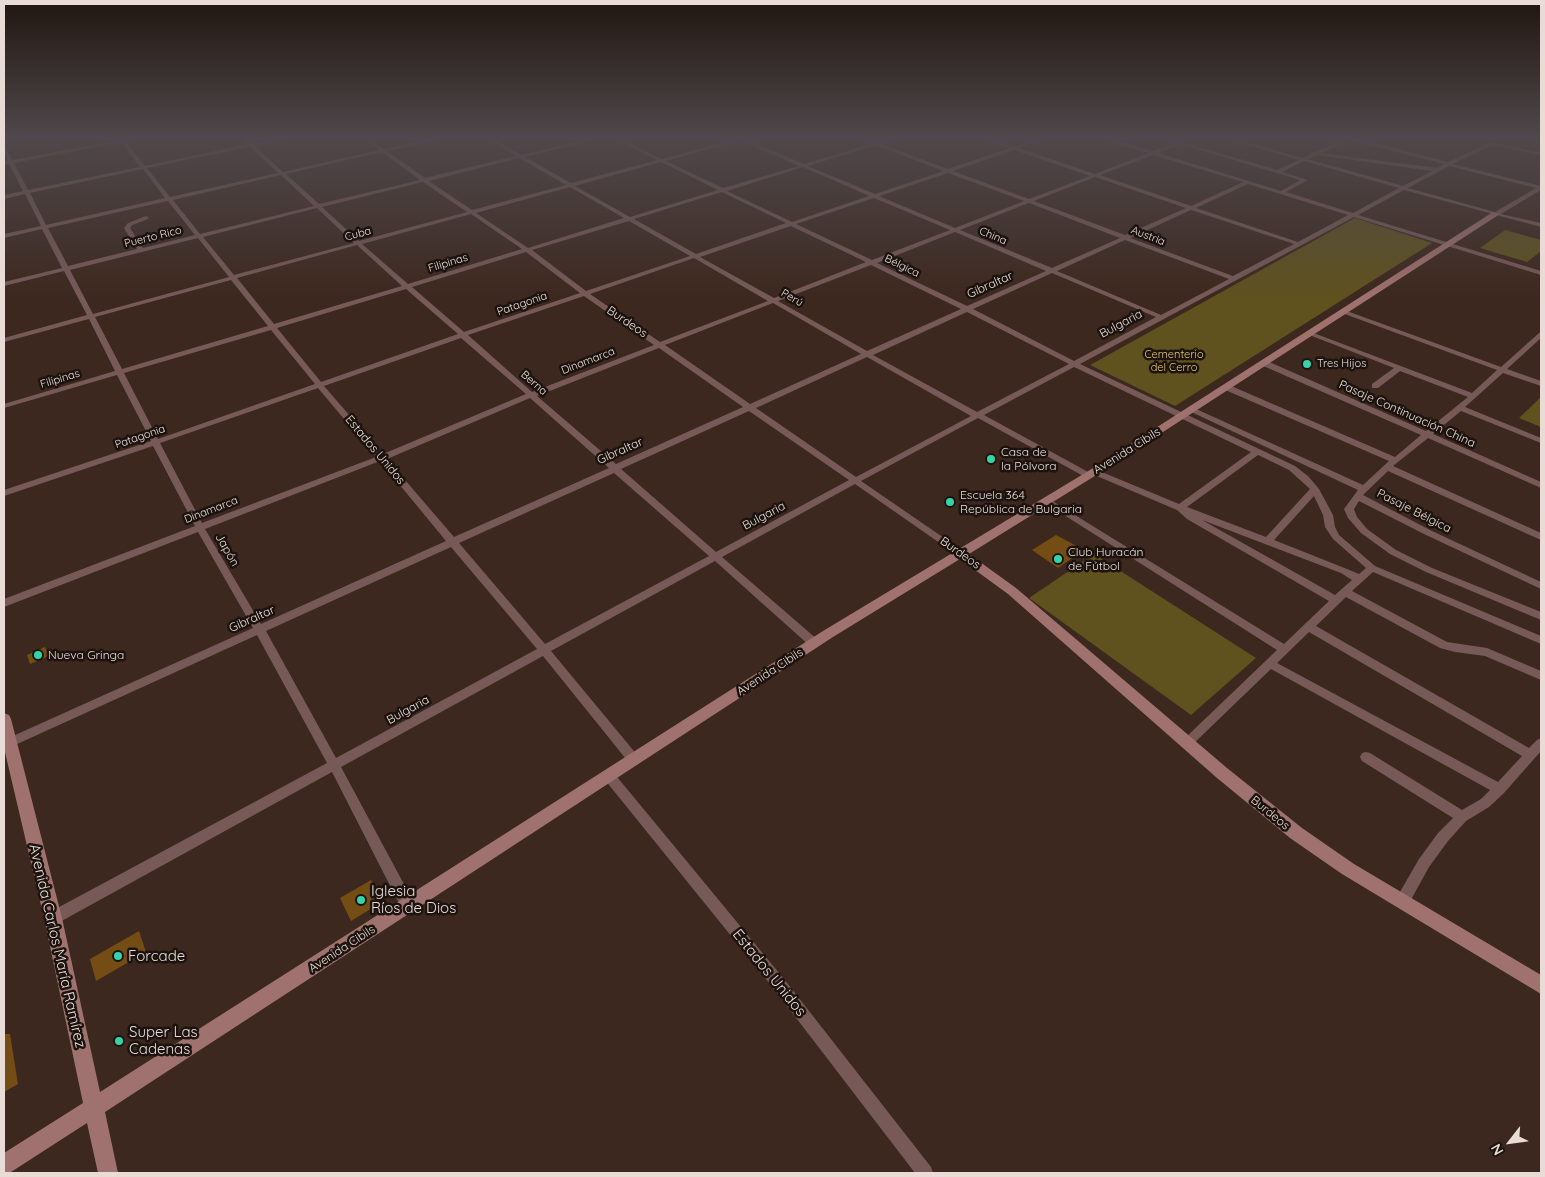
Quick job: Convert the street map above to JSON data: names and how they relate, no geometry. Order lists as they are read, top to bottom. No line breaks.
{"streets":{"street":["Cuba","China","Austria","Puerto Rico","Filipinas","Bélgica","Gibraltar","Perú","Patagonia","Burdeos","Bulgaria","Dinamarca","Berna","Pasaje Continuación China","Estados Unidos","Avenida Cibils","Pasaje Bélgica","Japón","Avenida Carlos María Ramírez"]},"crossings":[["Cuba","Burdeos"],["Cuba","Berna"],["Cuba","Estados Unidos"],["Cuba","Japón"],["China","Gibraltar"],["China","Patagonia"],["China","Bulgaria"],["China","Dinamarca"],["Austria","Gibraltar"],["Austria","Bulgaria"],["Austria","Dinamarca"],["Puerto Rico","Berna"],["Puerto Rico","Estados Unidos"],["Puerto Rico","Japón"],["Filipinas","Perú"],["Filipinas","Burdeos"],["Filipinas","Berna"],["Filipinas","Estados Unidos"],["Filipinas","Japón"],["Bélgica","Gibraltar"],["Bélgica","Patagonia"],["Bélgica","Bulgaria"],["Bélgica","Dinamarca"],["Bélgica","Avenida Cibils"],["Bélgica","Pasaje Bélgica"],["Gibraltar","Perú"],["Gibraltar","Burdeos"],["Gibraltar","Berna"],["Gibraltar","Estados Unidos"],["Gibraltar","Japón"],["Gibraltar","Avenida Carlos María Ramírez"],["Perú","Patagonia"],["Perú","Bulgaria"],["Perú","Dinamarca"],["Perú","Avenida Cibils"],["Patagonia","Burdeos"],["Patagonia","Berna"],["Patagonia","Estados Unidos"],["Patagonia","Japón"],["Burdeos","Bulgaria"],["Burdeos","Dinamarca"],["Burdeos","Avenida Cibils"],["Bulgaria","Berna"],["Bulgaria","Estados Unidos"],["Bulgaria","Japón"],["Bulgaria","Avenida Carlos María Ramírez"],["Dinamarca","Berna"],["Dinamarca","Estados Unidos"],["Dinamarca","Japón"],["Berna","Avenida Cibils"],["Pasaje Continuación China","Avenida Cibils"],["Estados Unidos","Avenida Cibils"],["Avenida Cibils","Pasaje Bélgica"],["Avenida Cibils","Japón"],["Avenida Cibils","Avenida Carlos María Ramírez"]],"parks":["Cementerio del Cerro"],"places":["Tres Hijos","Casa de la Pólvora","Escuela 364 República de Bulgaria","Club Huracán de Fútbol","Nueva Gringa","Iglesia Ríos de Dios","Forcade","Super Las Cadenas"],"north":"bottom left"}
